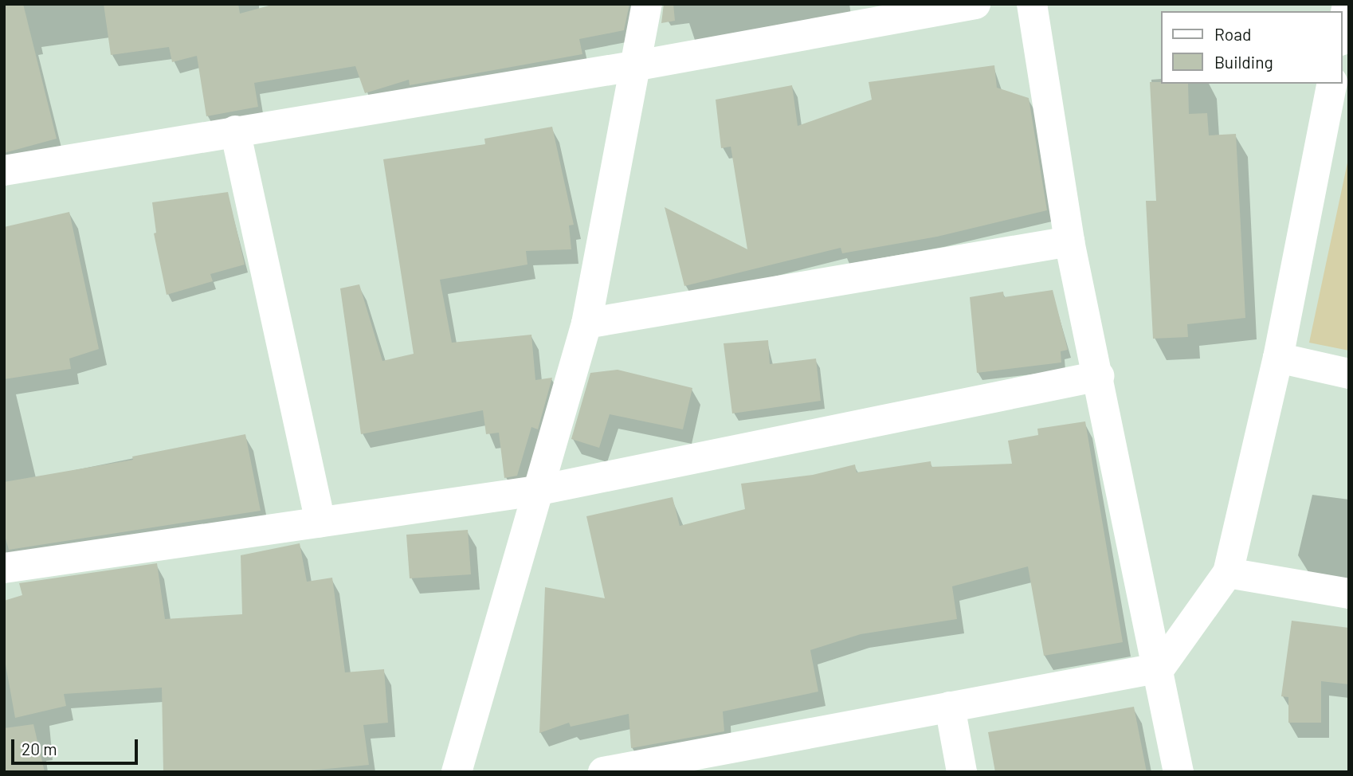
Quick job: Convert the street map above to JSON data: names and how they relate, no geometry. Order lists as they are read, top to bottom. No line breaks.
{"legend":["Road","Building"],"scale_bar":"20 m"}
